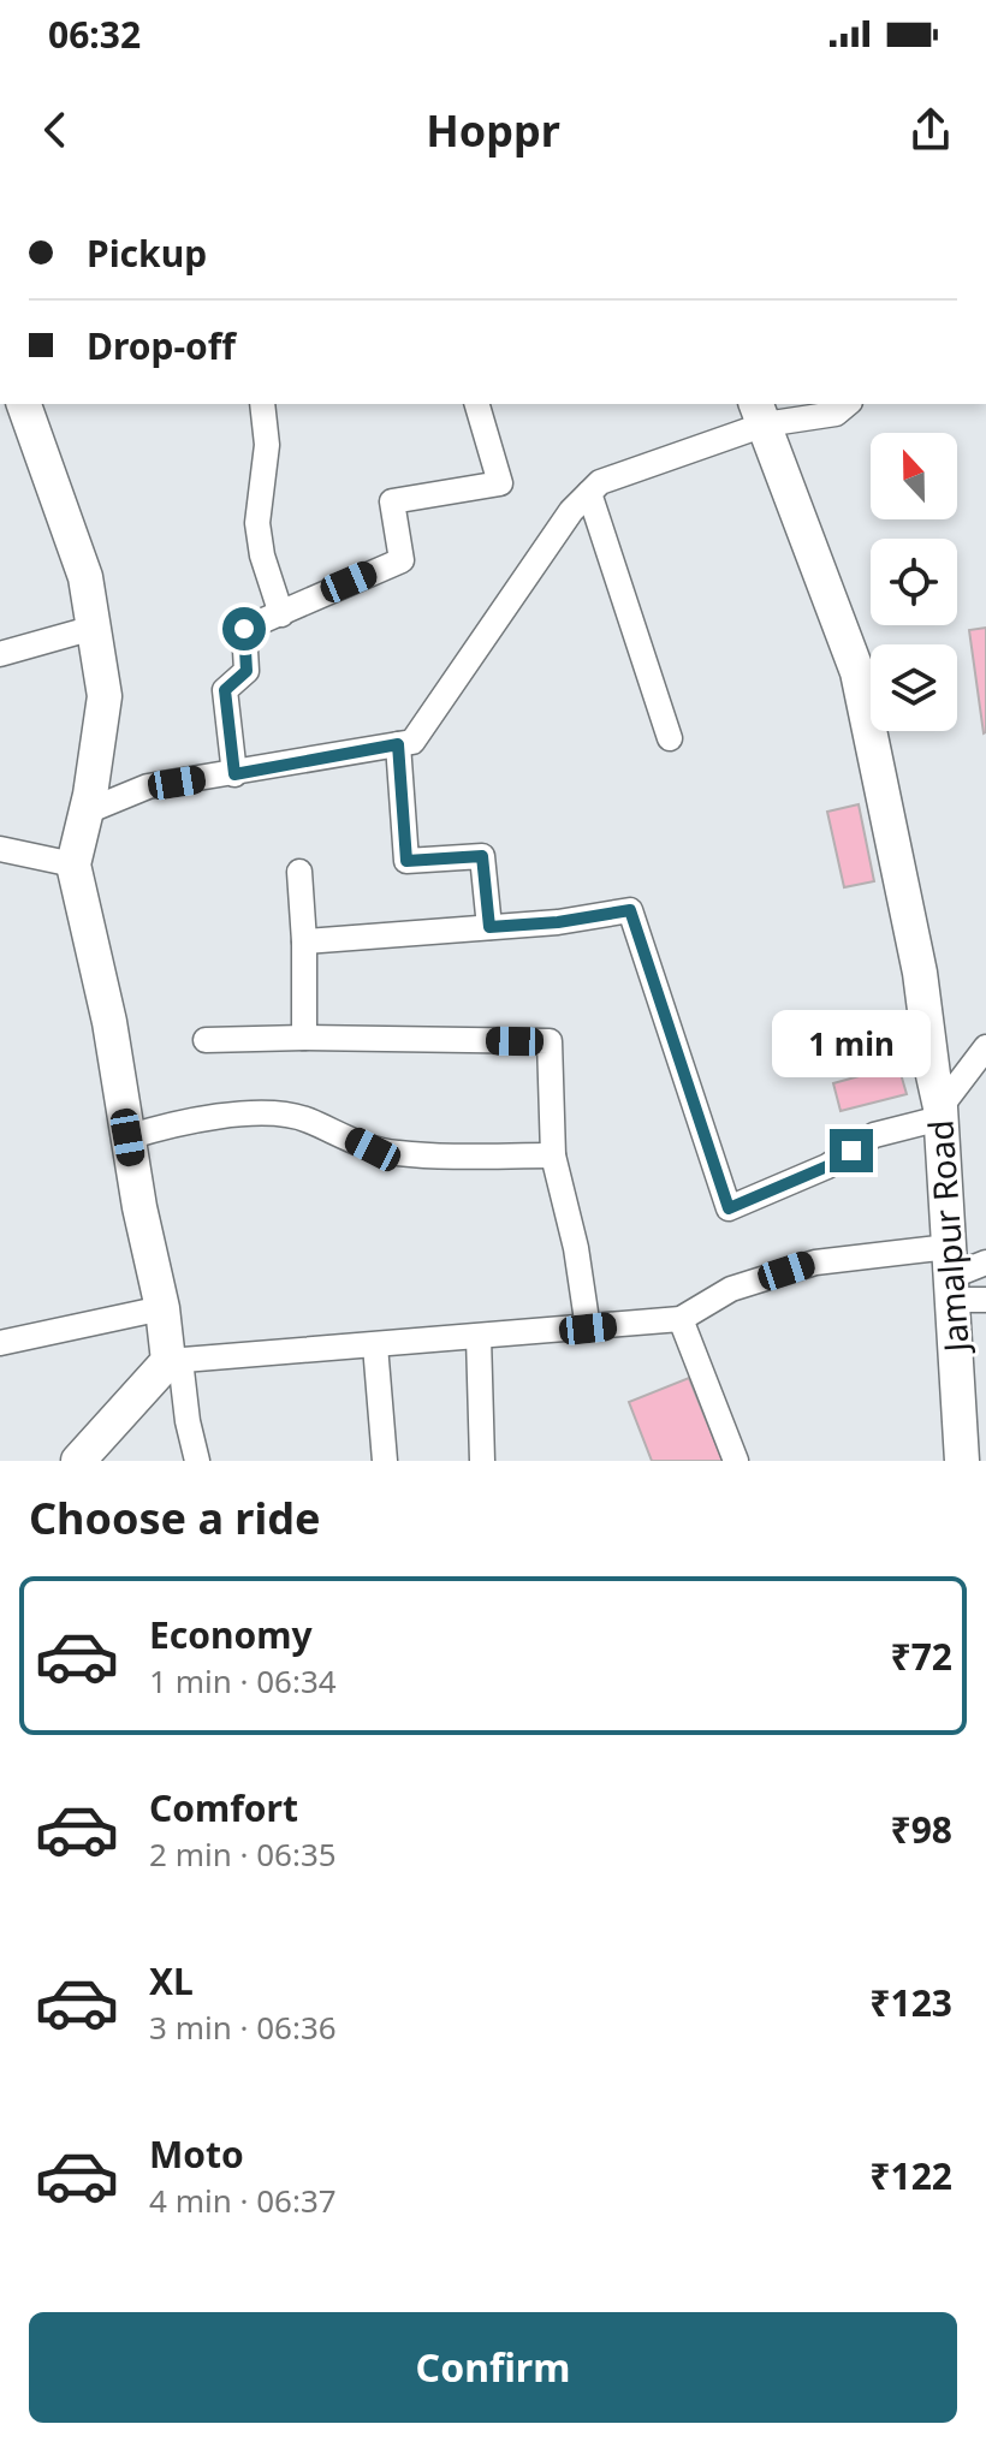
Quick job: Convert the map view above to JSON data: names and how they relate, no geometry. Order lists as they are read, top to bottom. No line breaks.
{"streets":{"street":["Jamalpur Road"]},"north":"top","page":{"status":"06:32","header":"Hoppr","banner":["Pickup","Drop-off"],"bubble":"1 min","heading":"Choose a ride","list":[{"name":"Economy","note":"1 min · 06:34","value":"₹72"},{"name":"Comfort","note":"2 min · 06:35","value":"₹98"},{"name":"XL","note":"3 min · 06:36","value":"₹123"},{"name":"Moto","note":"4 min · 06:37","value":"₹122"}],"buttons":"Confirm"}}
